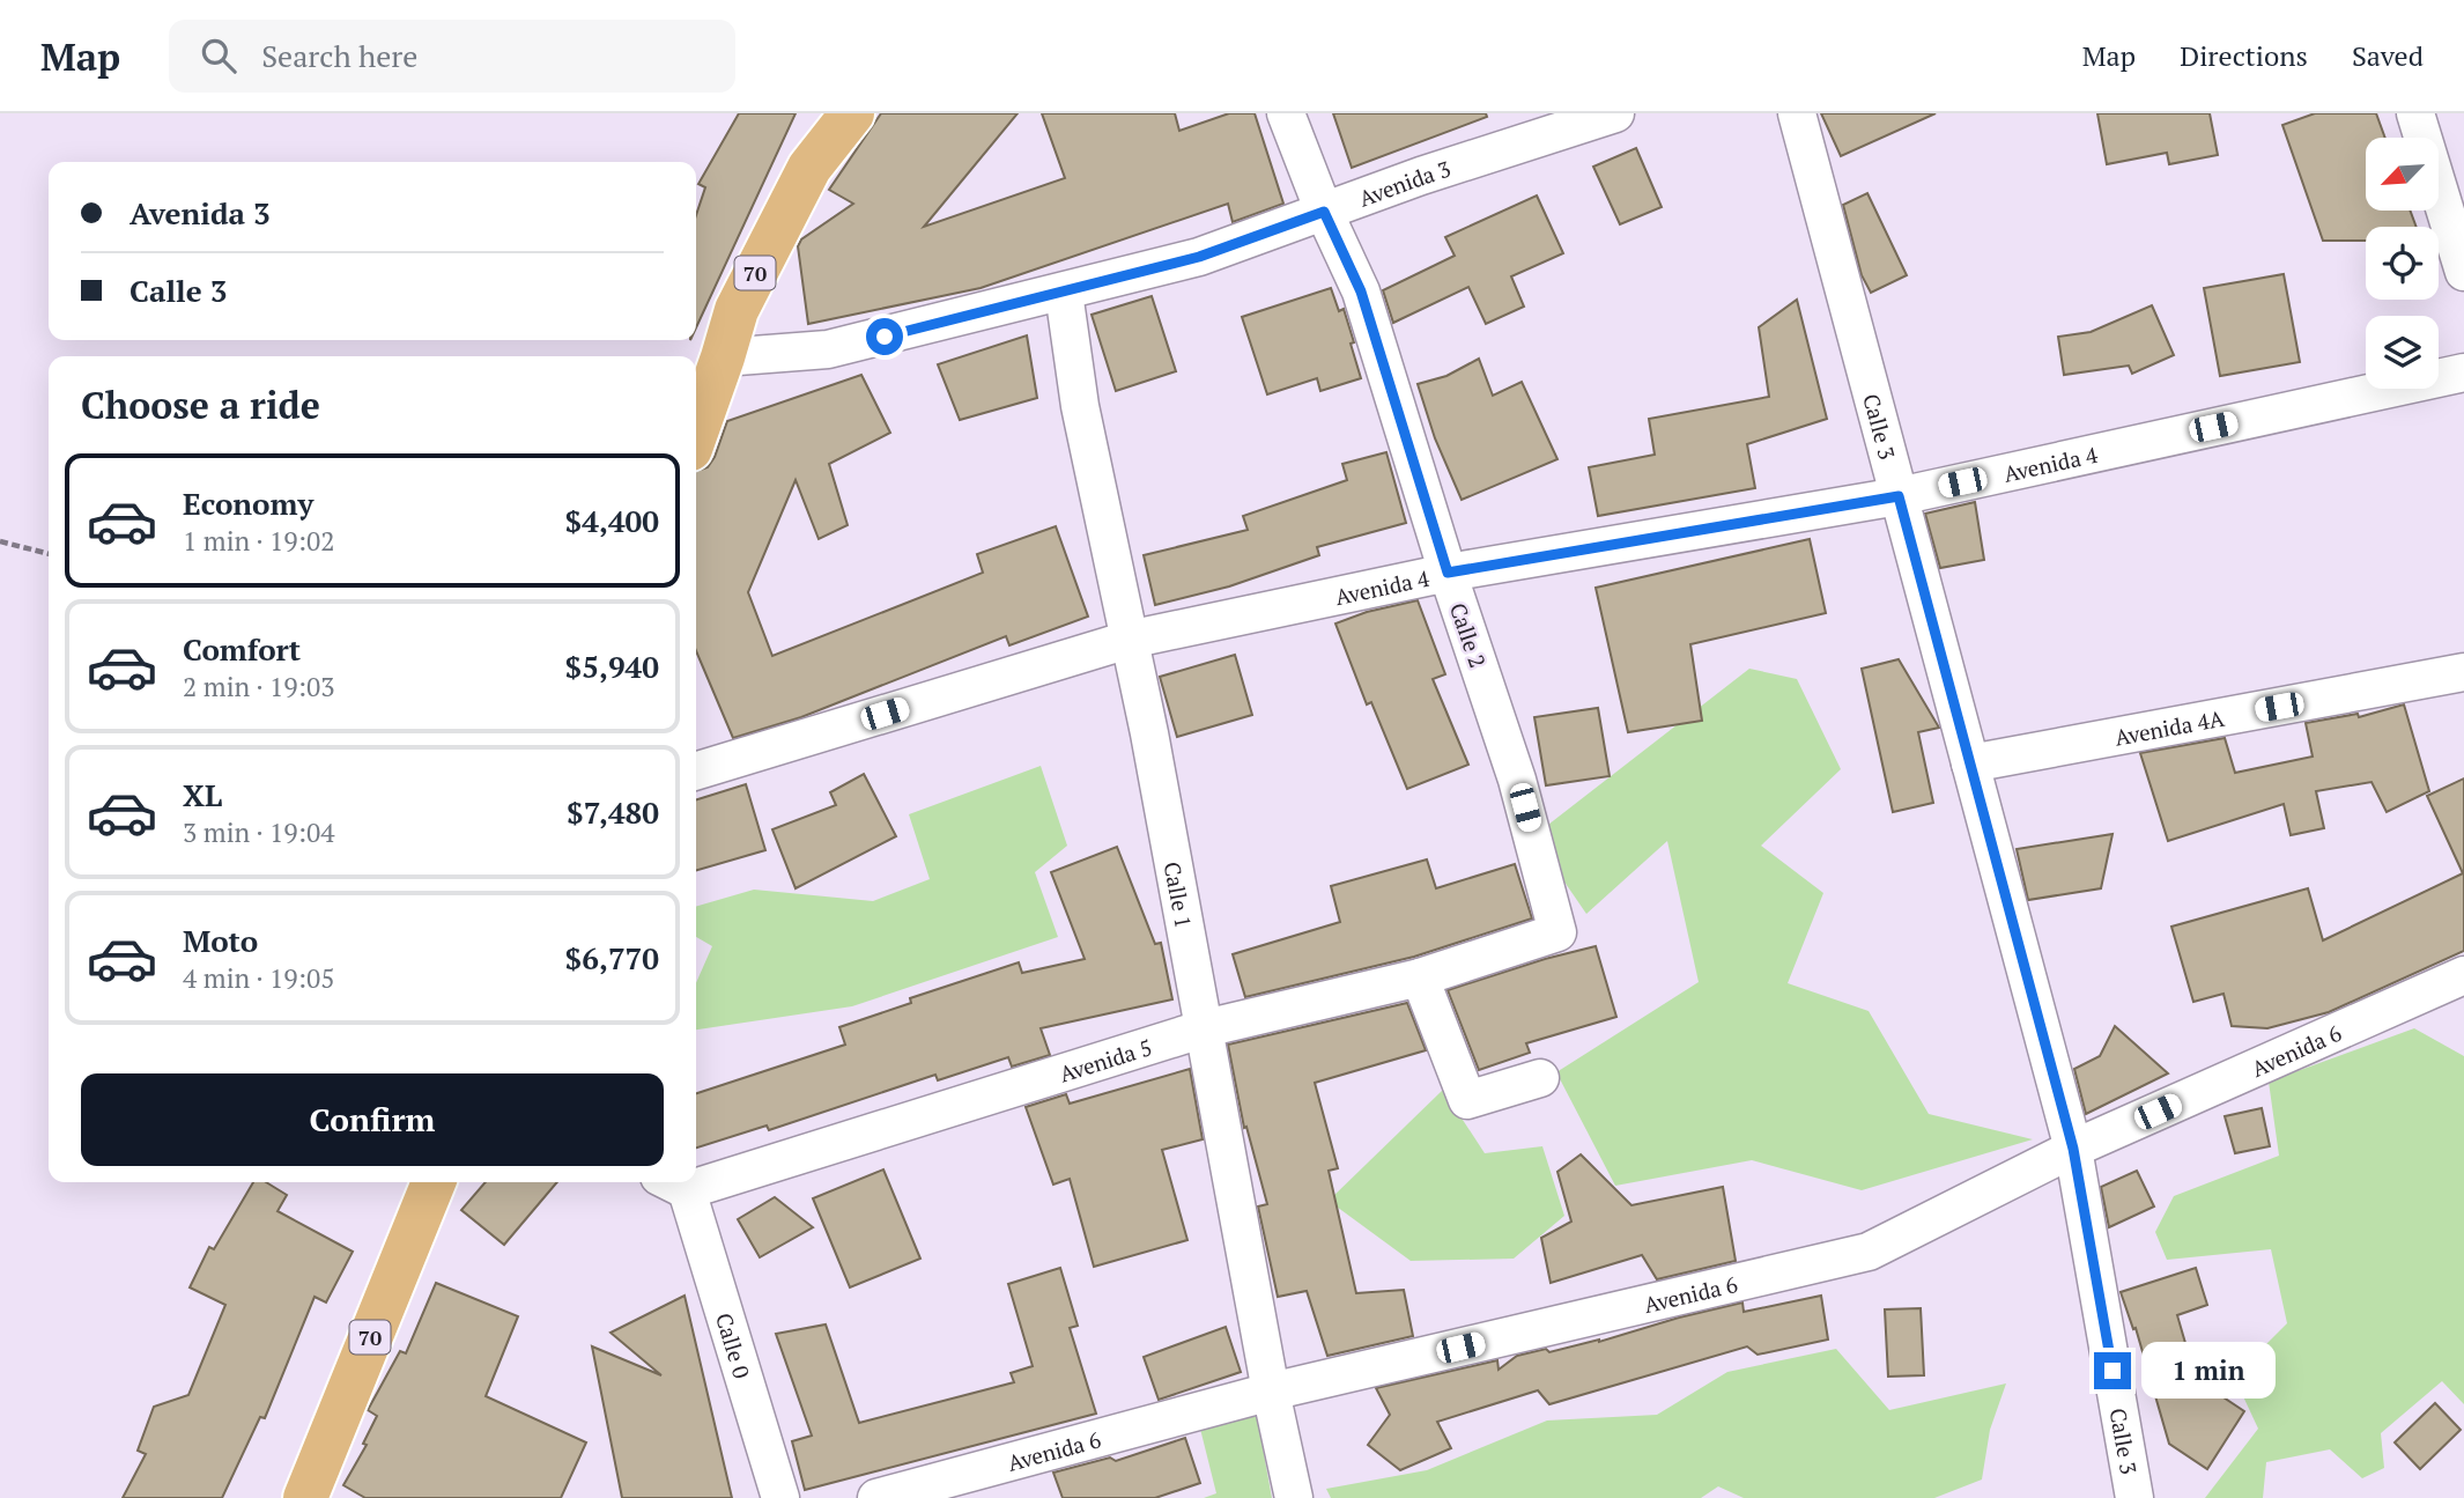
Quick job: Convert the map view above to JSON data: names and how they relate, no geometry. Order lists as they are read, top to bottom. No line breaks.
{"streets":{"main road":["70"],"street":["Avenida 3","Calle 3","Avenida 4","Calle 2","Avenida 4A","Calle 1","Avenida 6","Avenida 5","Calle 0"]},"crossings":[["Avenida 3","70"],["Avenida 3","Calle 2"],["Avenida 3","Calle 1"],["Calle 3","Avenida 4"],["Calle 3","Avenida 4A"],["Calle 3","Avenida 6"],["Avenida 4","Calle 2"],["Avenida 4","Calle 1"],["Calle 2","Avenida 5"],["Calle 1","Avenida 6"],["Calle 1","Avenida 5"]],"north":"bottom left","page":{"header":"Map","search":"Search here","nav":["Map","Directions","Saved"],"banner":["Avenida 3","Calle 3"],"heading":"Choose a ride","list":[{"name":"Economy","note":"1 min · 19:02","value":"$4,400"},{"name":"Comfort","note":"2 min · 19:03","value":"$5,940"},{"name":"XL","note":"3 min · 19:04","value":"$7,480"},{"name":"Moto","note":"4 min · 19:05","value":"$6,770"}],"buttons":"Confirm","bubble":"1 min"}}
